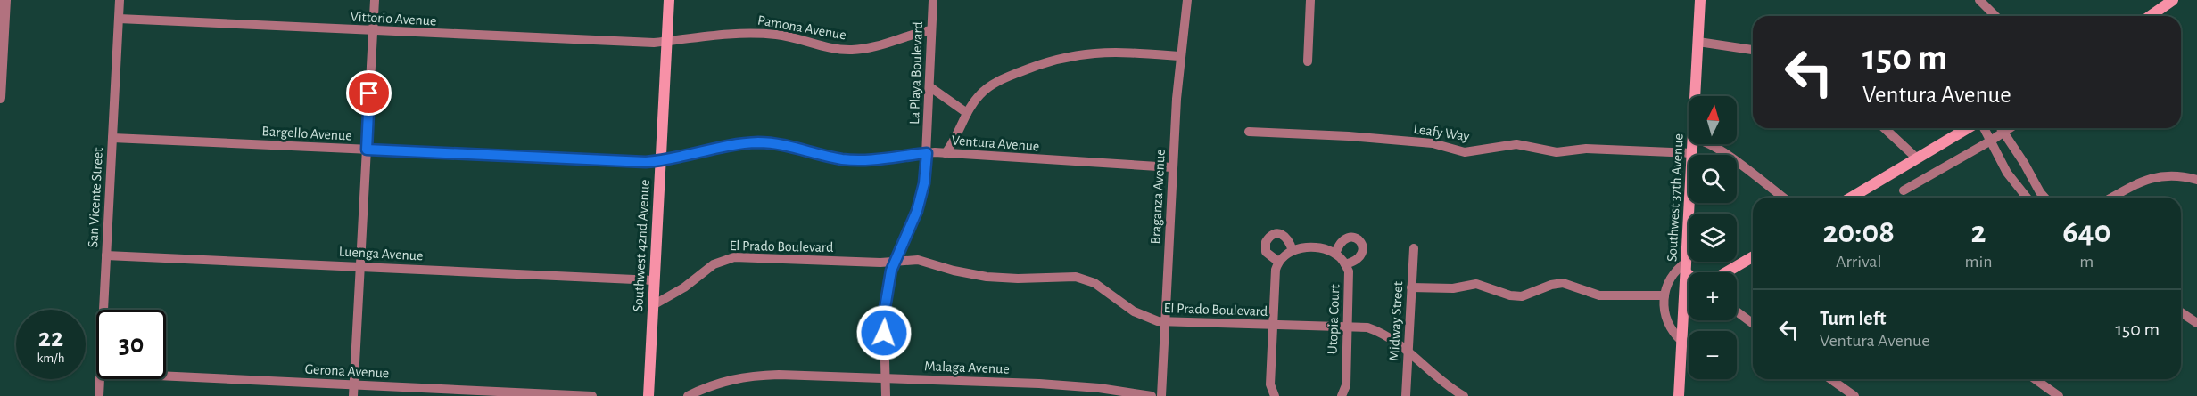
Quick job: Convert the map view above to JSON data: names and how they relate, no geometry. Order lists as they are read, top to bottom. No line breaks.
{"streets":{"main road":["Southwest 37th Avenue","Southwest 42nd Avenue"],"street":["Vittorio Avenue","Pamona Avenue","La Playa Boulevard","Leafy Way","Bargello Avenue","Ventura Avenue","Braganza Avenue","San Vicente Street","El Prado Boulevard","Luenga Avenue","Utopia Court","Midway Street","Malaga Avenue","Gerona Avenue"]},"crossings":[["Vittorio Avenue","Pamona Avenue"],["Vittorio Avenue","San Vicente Street"],["Vittorio Avenue","Southwest 42nd Avenue"],["Pamona Avenue","La Playa Boulevard"],["Pamona Avenue","Southwest 42nd Avenue"],["La Playa Boulevard","Ventura Avenue"],["La Playa Boulevard","El Prado Boulevard"],["La Playa Boulevard","Malaga Avenue"],["Leafy Way","Southwest 37th Avenue"],["Bargello Avenue","Ventura Avenue"],["Bargello Avenue","San Vicente Street"],["Bargello Avenue","Southwest 42nd Avenue"],["Ventura Avenue","Braganza Avenue"],["Ventura Avenue","Southwest 42nd Avenue"],["Braganza Avenue","El Prado Boulevard"],["San Vicente Street","Luenga Avenue"],["Southwest 42nd Avenue","El Prado Boulevard"],["Southwest 42nd Avenue","Luenga Avenue"],["El Prado Boulevard","Utopia Court"],["El Prado Boulevard","Midway Street"]],"north":"top","page":{"turn":["150 m","Ventura Avenue"],"map_buttons":["+","−"],"eta":["20:08","Arrival","2","min","640","m"],"list":[{"name":"Turn left","note":"Ventura Avenue","value":"150 m"}],"speed":"22 km/h","limit":"30"}}
